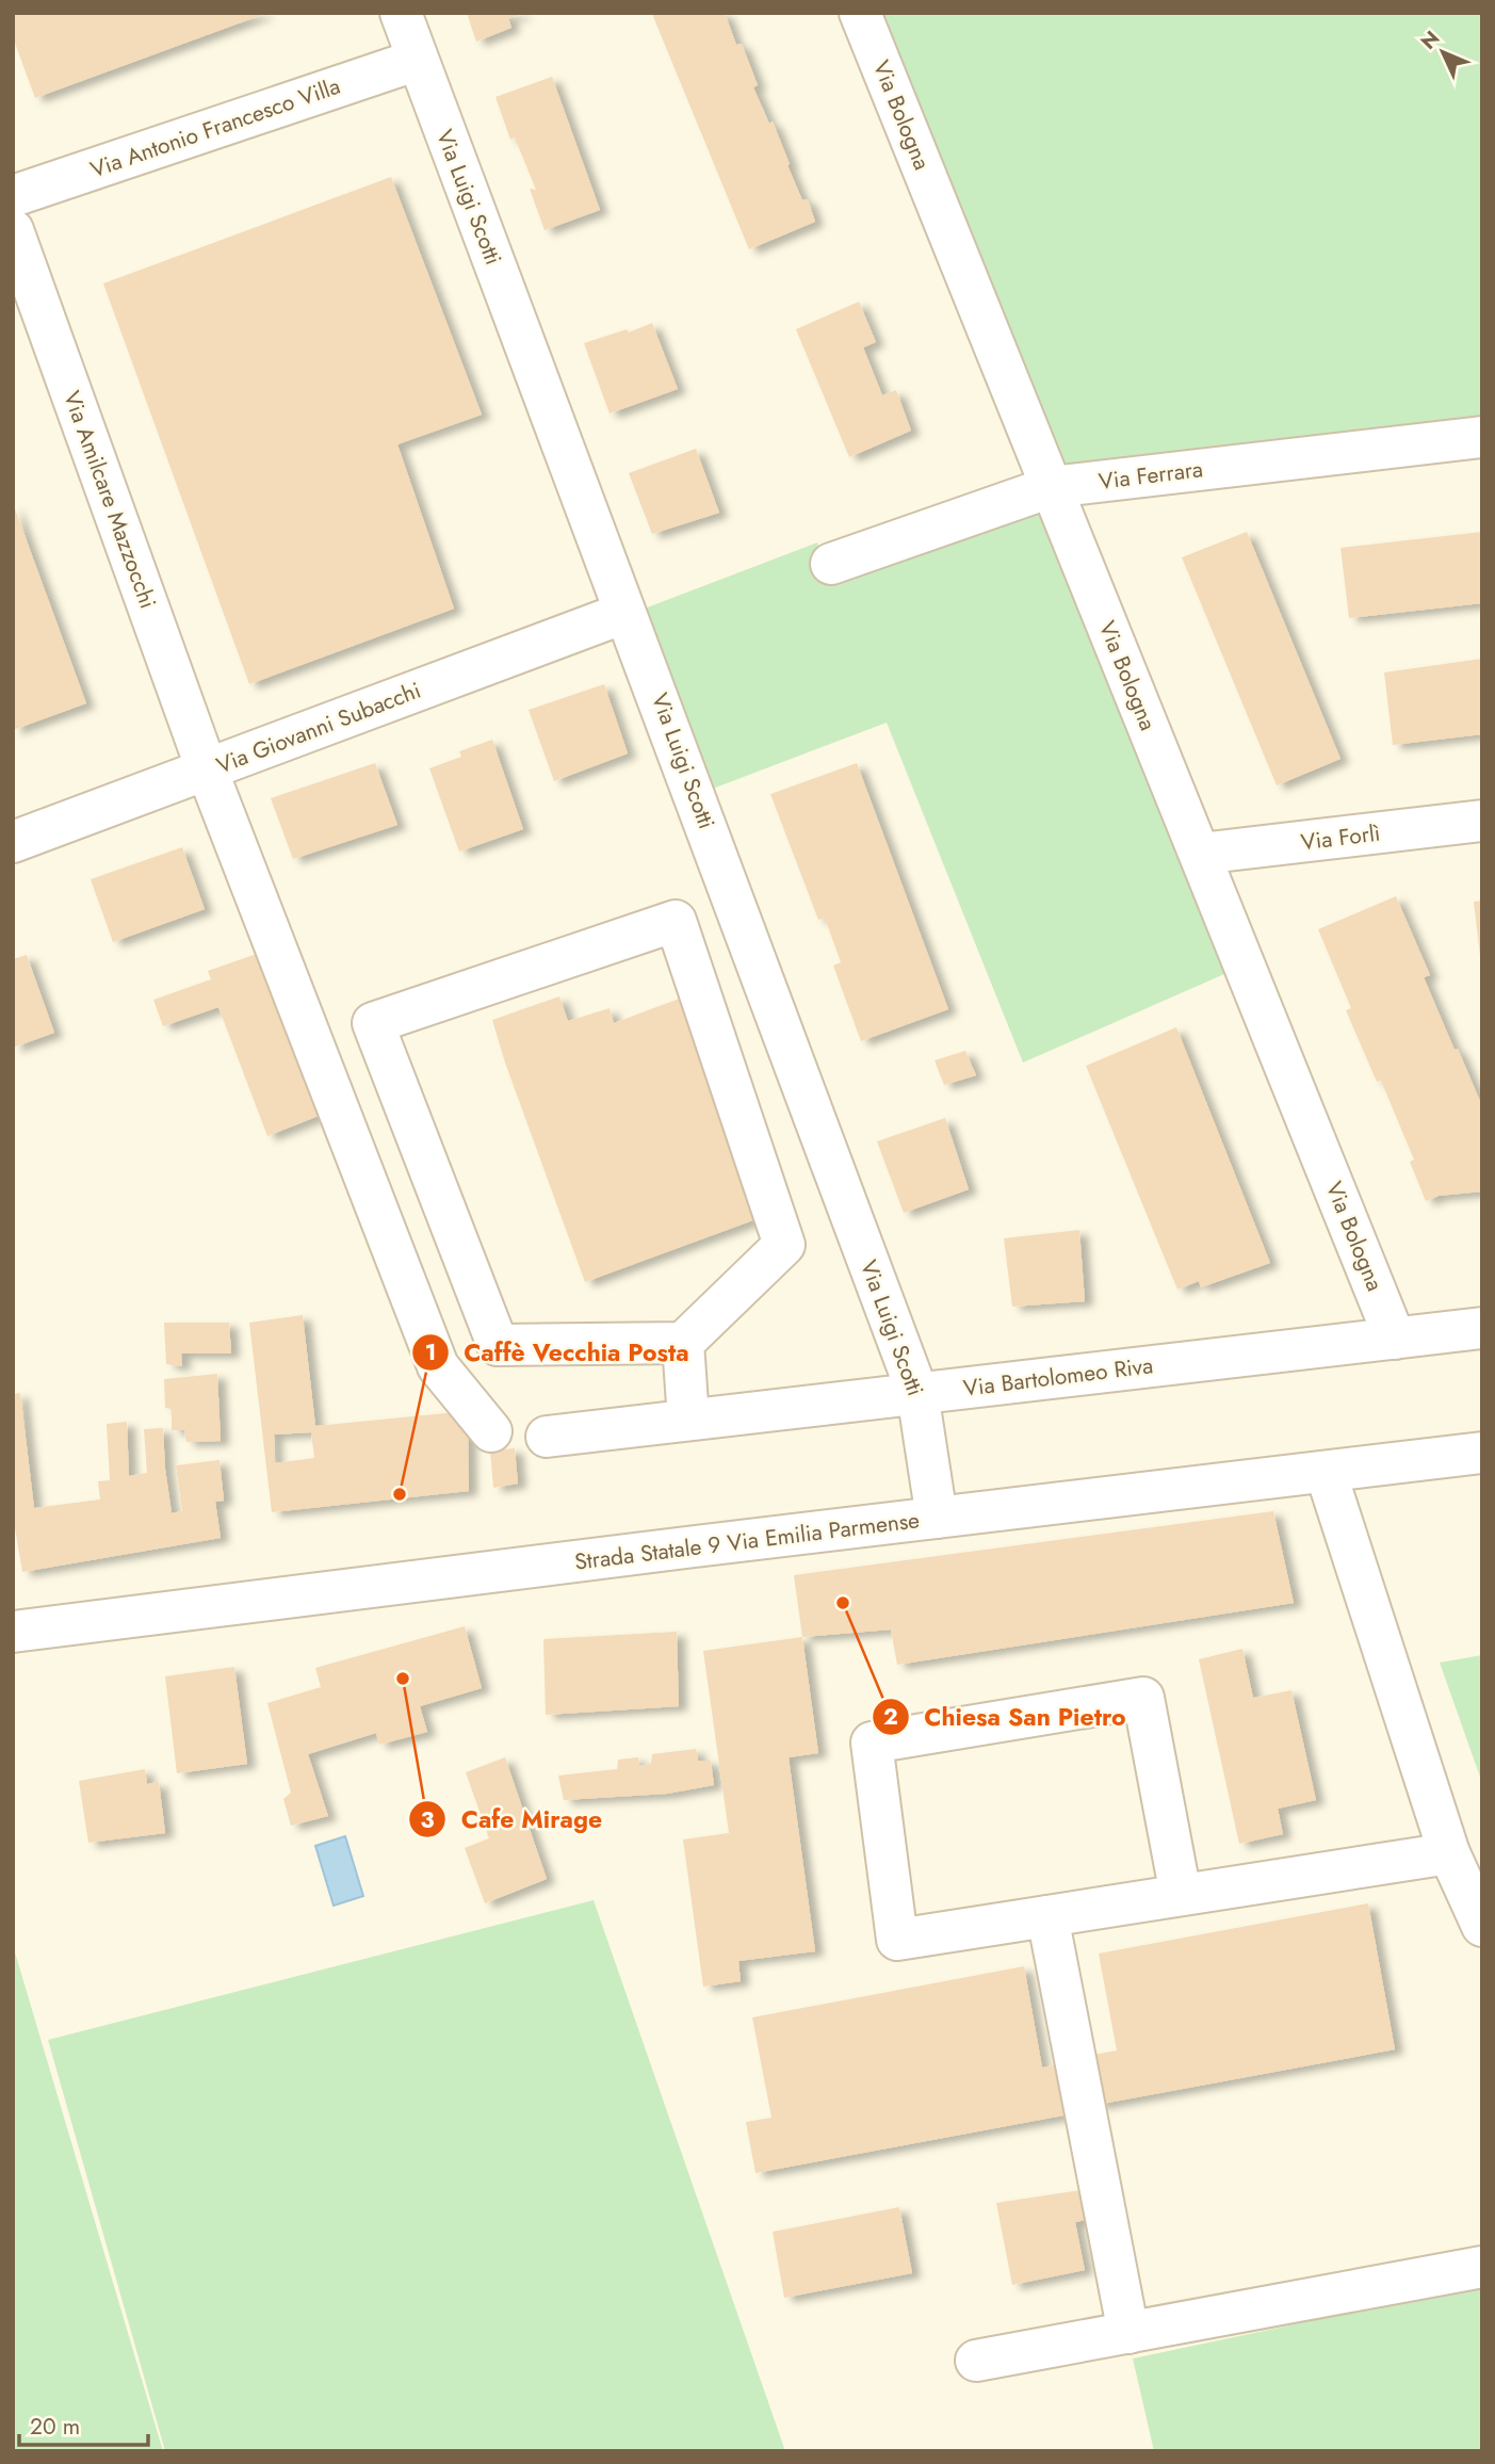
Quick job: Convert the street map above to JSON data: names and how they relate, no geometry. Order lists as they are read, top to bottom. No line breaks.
{"streets":{"street":["Via Bologna","Via Antonio Francesco Villa","Via Luigi Scotti","Via Ferrara","Via Amilcare Mazzocchi","Via Giovanni Subacchi","Via Forlì","Via Bartolomeo Riva","Strada Statale 9 Via Emilia Parmense"]},"crossings":[["Via Bologna","Via Ferrara"],["Via Bologna","Via Forlì"],["Via Bologna","Via Bartolomeo Riva"],["Via Antonio Francesco Villa","Via Luigi Scotti"],["Via Luigi Scotti","Via Giovanni Subacchi"],["Via Luigi Scotti","Via Bartolomeo Riva"],["Via Luigi Scotti","Strada Statale 9 Via Emilia Parmense"],["Via Amilcare Mazzocchi","Via Giovanni Subacchi"]],"places":["Caffè Vecchia Posta","Chiesa San Pietro","Cafe Mirage"],"scale_bar":"20 m","north":"top left"}
